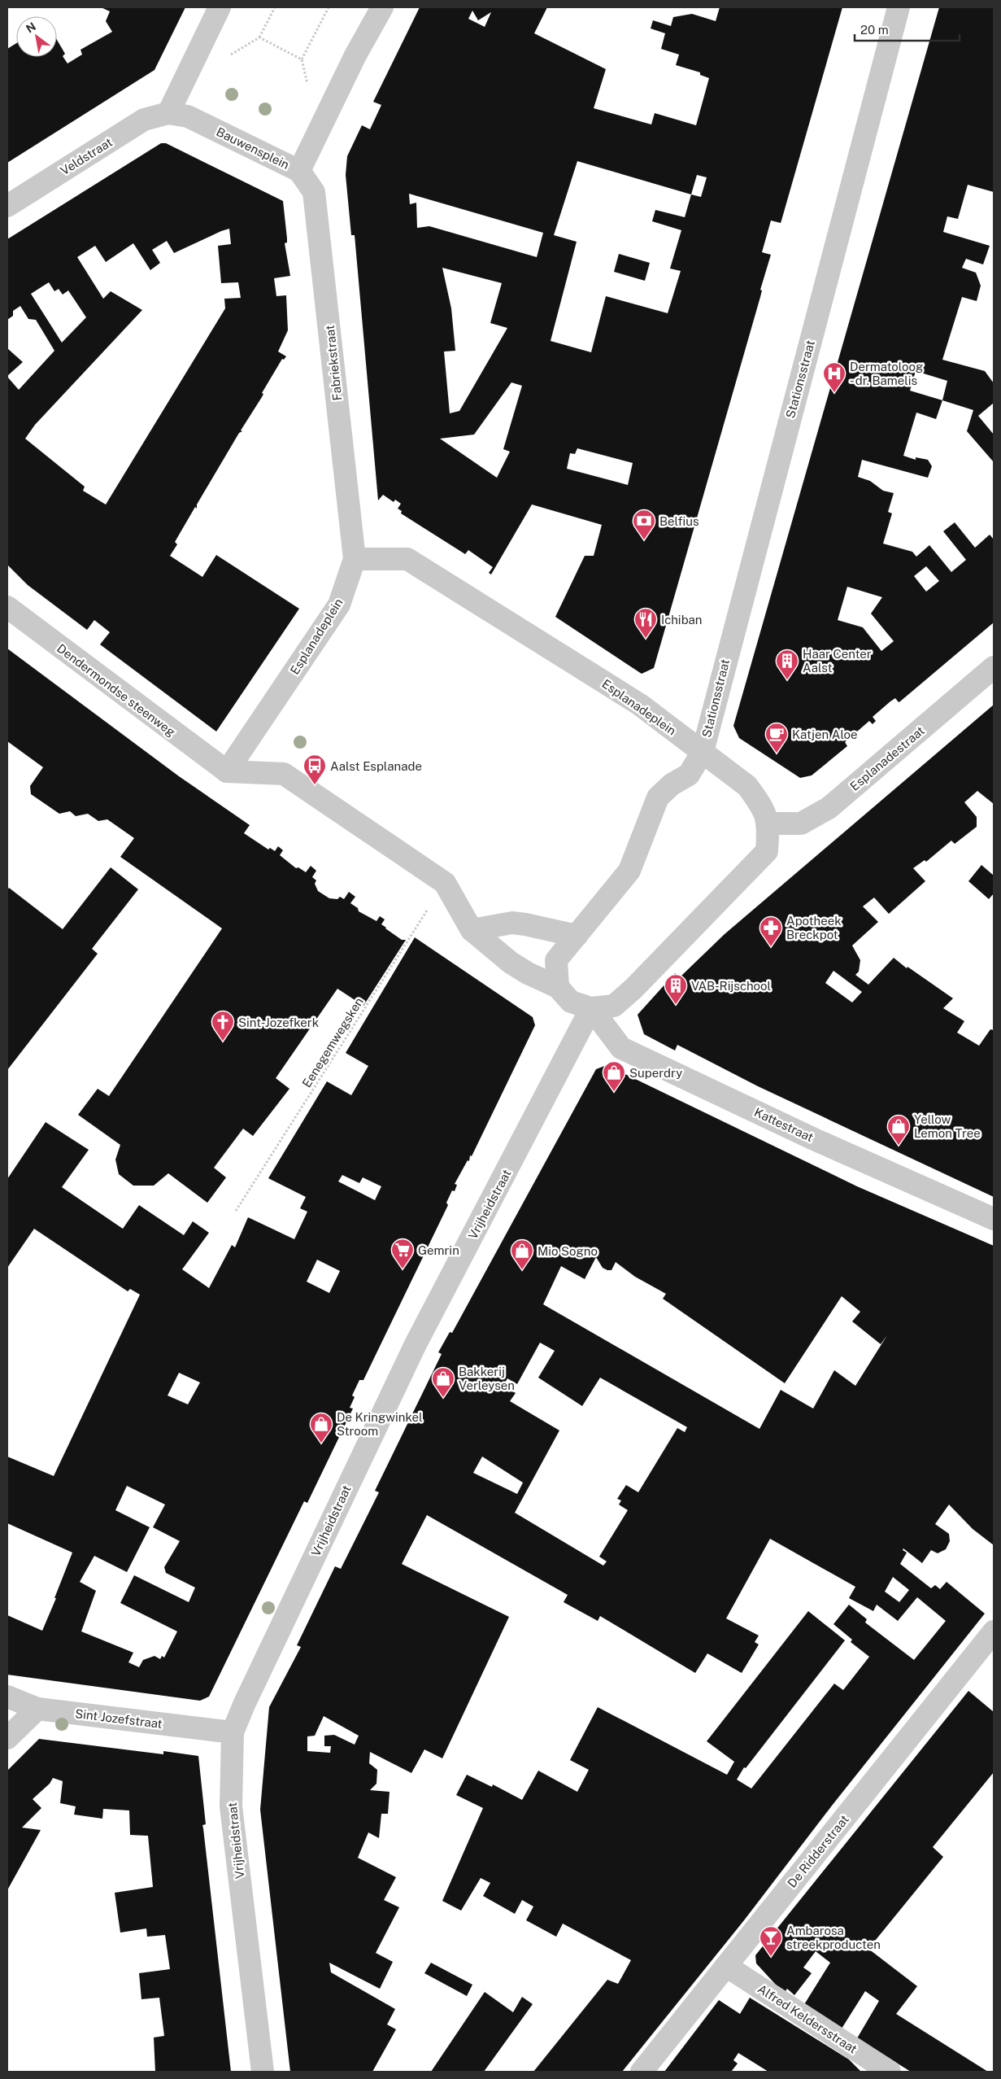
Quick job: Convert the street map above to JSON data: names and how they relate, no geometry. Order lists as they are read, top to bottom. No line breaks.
{"streets":{"street":["Bauwensplein","Veldstraat","Fabriekstraat","Stationsstraat","Esplanadeplein","Dendermondse steenweg","Esplanadestraat","Kattestraat","Vrijheidstraat","Sint Jozefstraat","De Ridderstraat","Alfred Keldersstraat"],"path":["Eenegemwegsken"]},"crossings":[["Bauwensplein","Veldstraat"],["Bauwensplein","Fabriekstraat"],["Fabriekstraat","Esplanadeplein"],["Stationsstraat","Esplanadeplein"],["Esplanadeplein","Dendermondse steenweg"],["Esplanadeplein","Esplanadestraat"],["Esplanadeplein","Eenegemwegsken"],["Esplanadeplein","Kattestraat"],["Esplanadeplein","Vrijheidstraat"],["Kattestraat","Vrijheidstraat"],["Vrijheidstraat","Sint Jozefstraat"],["De Ridderstraat","Alfred Keldersstraat"]],"places":{"hospital":["Dermatoloog - dr. Bamelis"],"bank":["Belfius"],"restaurant":["Ichiban"],"building":["Haar Center Aalst","VAB-Rijschool"],"cafe":["Katjen Aloe"],"bus stop":["Aalst Esplanade"],"pharmacy":["Apotheek Breckpot"],"church":["Sint-Jozefkerk"],"shop":["Superdry","Yellow Lemon Tree","Mio Sogno","Bakkerij Verleysen","De Kringwinkel Stroom"],"supermarket":["Gemrin"],"bar":["Ambarosa streekproducten"]},"scale_bar":"20 m","north":"top left"}
